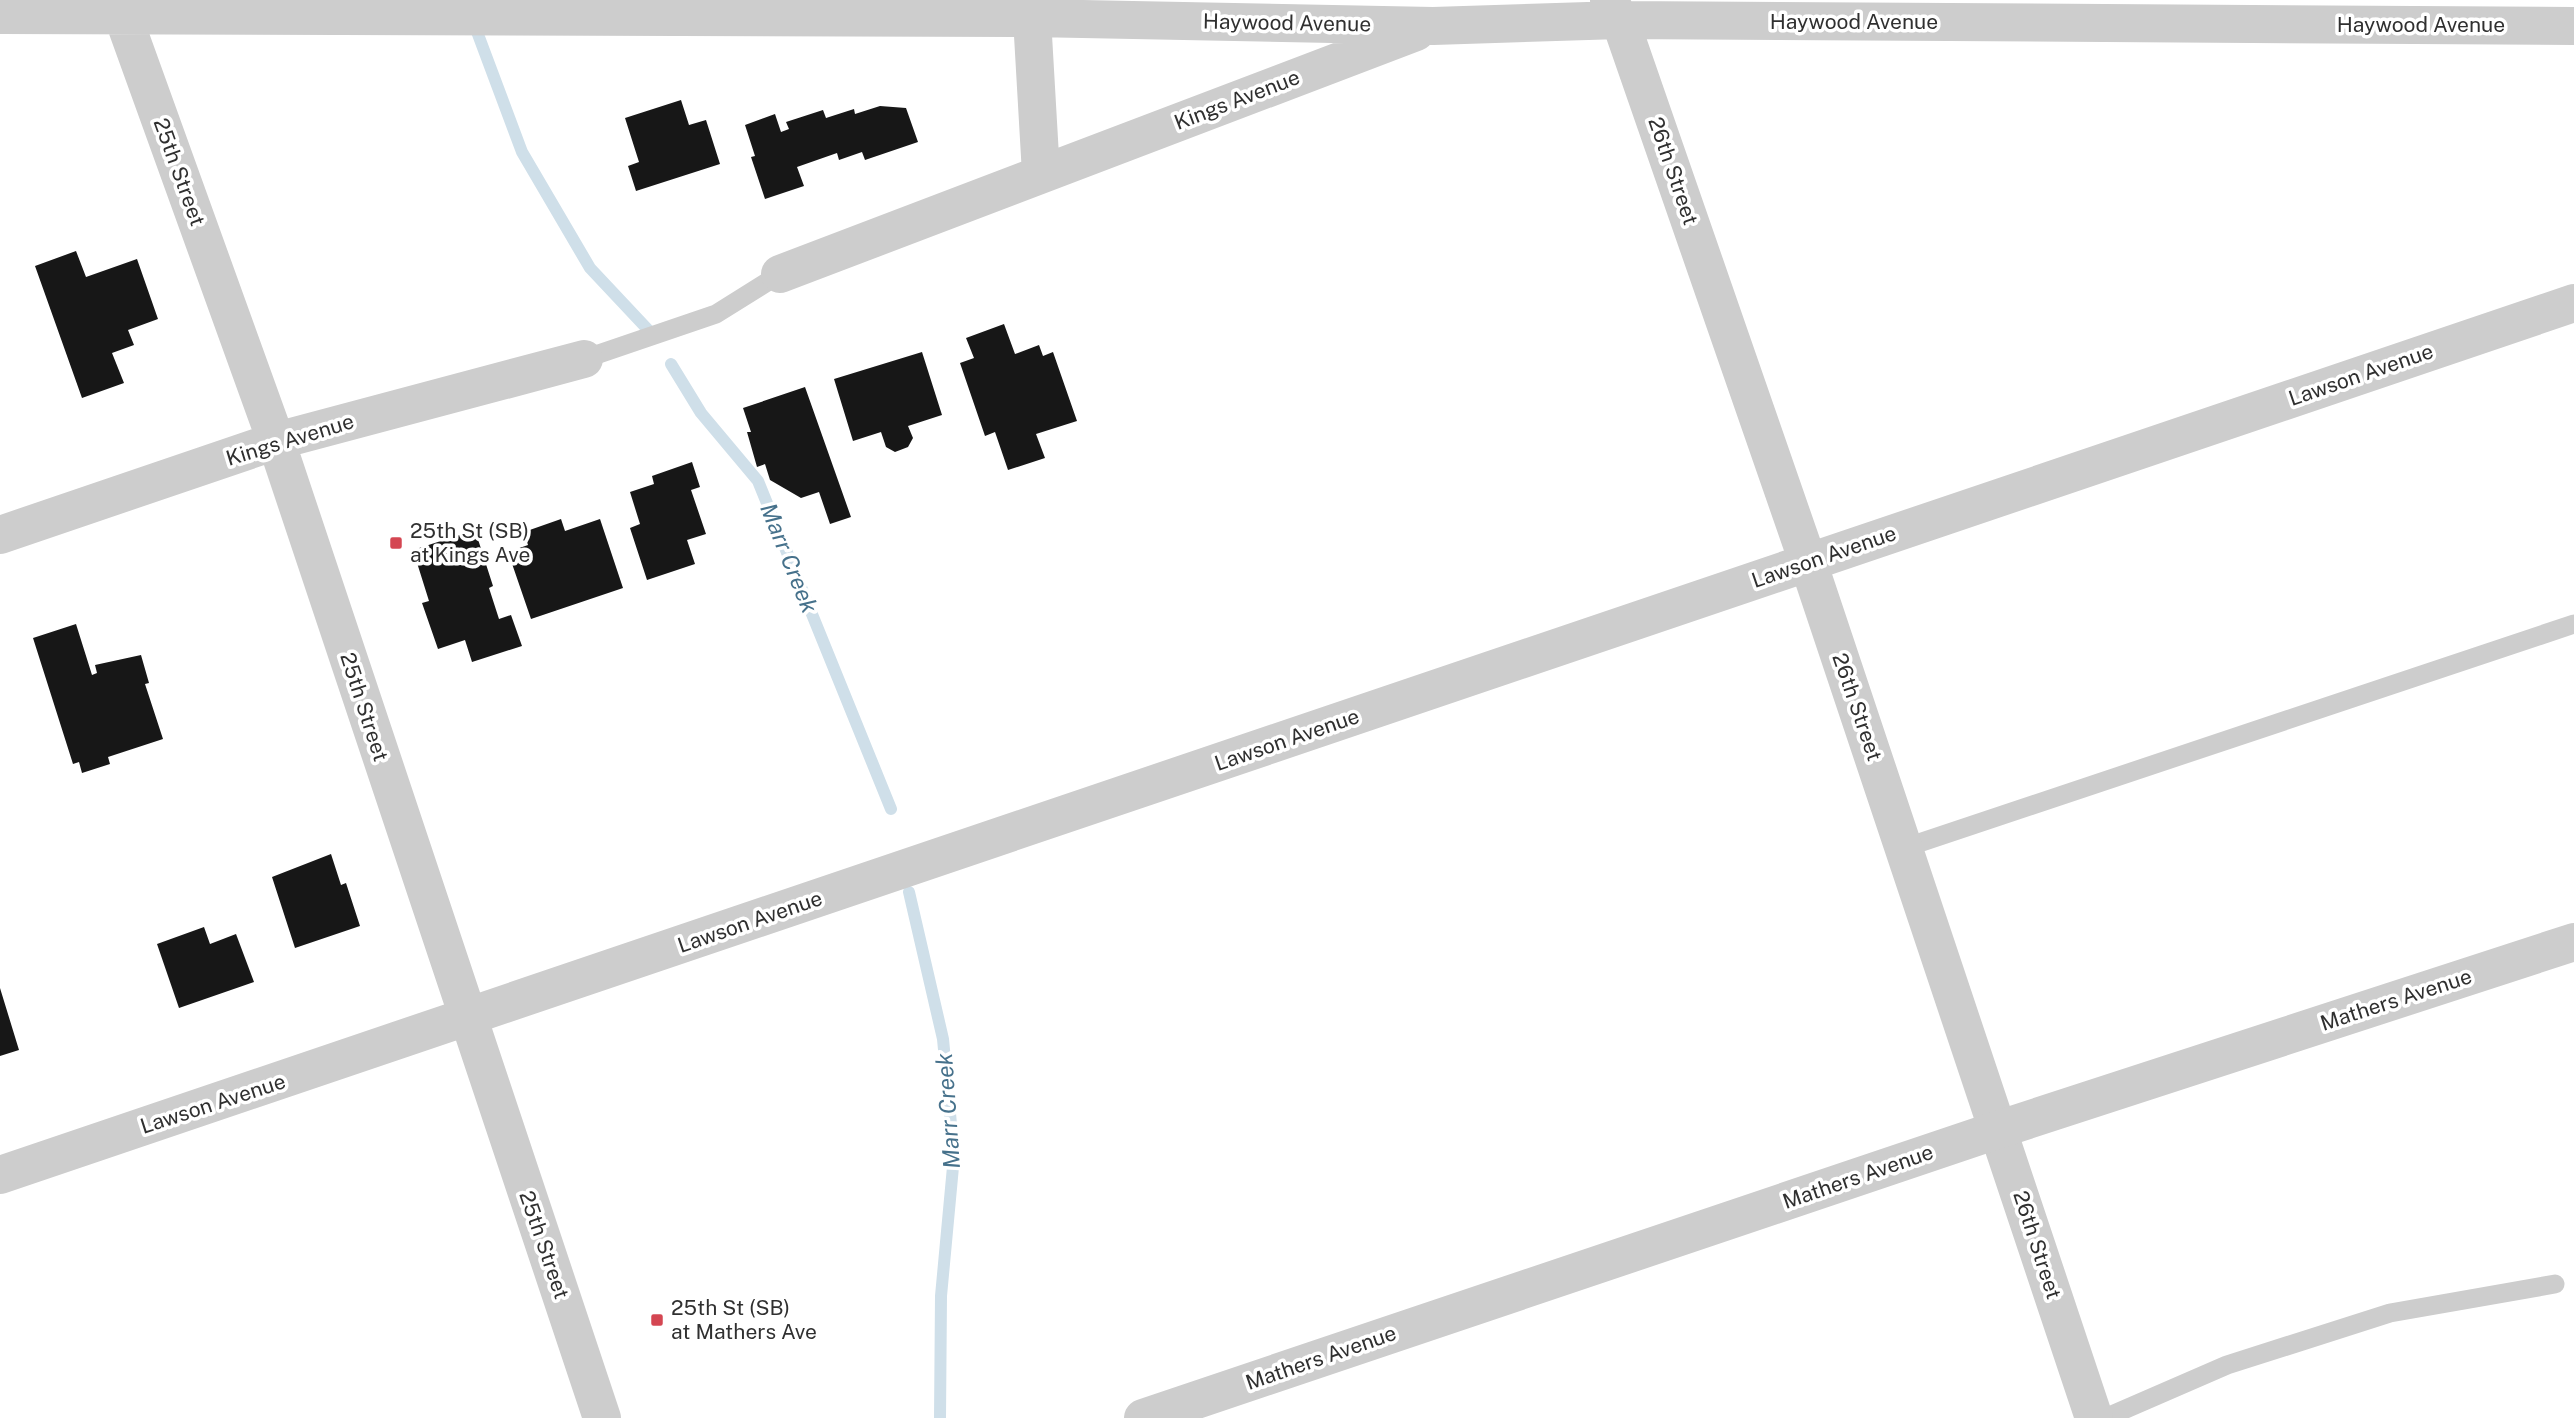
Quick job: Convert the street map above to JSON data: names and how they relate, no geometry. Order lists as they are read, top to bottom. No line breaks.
{"streets":{"street":["Haywood Avenue","Kings Avenue","26th Street","25th Street","Lawson Avenue","Mathers Avenue"]},"crossings":[["Haywood Avenue","Kings Avenue"],["Haywood Avenue","26th Street"],["Haywood Avenue","25th Street"],["Kings Avenue","25th Street"],["26th Street","Lawson Avenue"],["26th Street","Mathers Avenue"],["25th Street","Lawson Avenue"]],"water":["Marr Creek"],"places":{"transit":["25th St (SB) at Kings Ave","25th St (SB) at Mathers Ave"]}}
